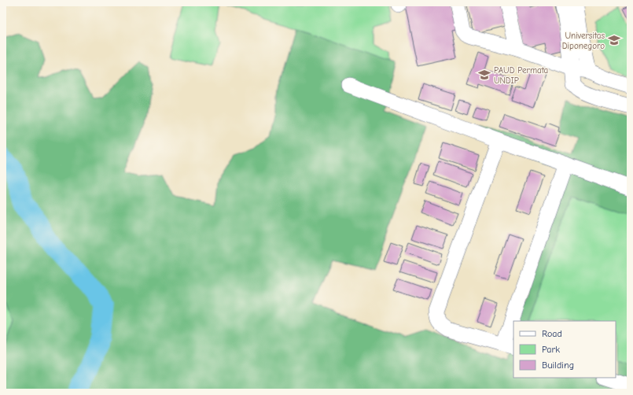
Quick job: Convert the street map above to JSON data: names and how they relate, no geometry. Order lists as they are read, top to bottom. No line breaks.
{"places":{"school or university":["Universitas Diponegoro","PAUD Permata UNDIP"]},"legend":["Road","Park","Building"]}
